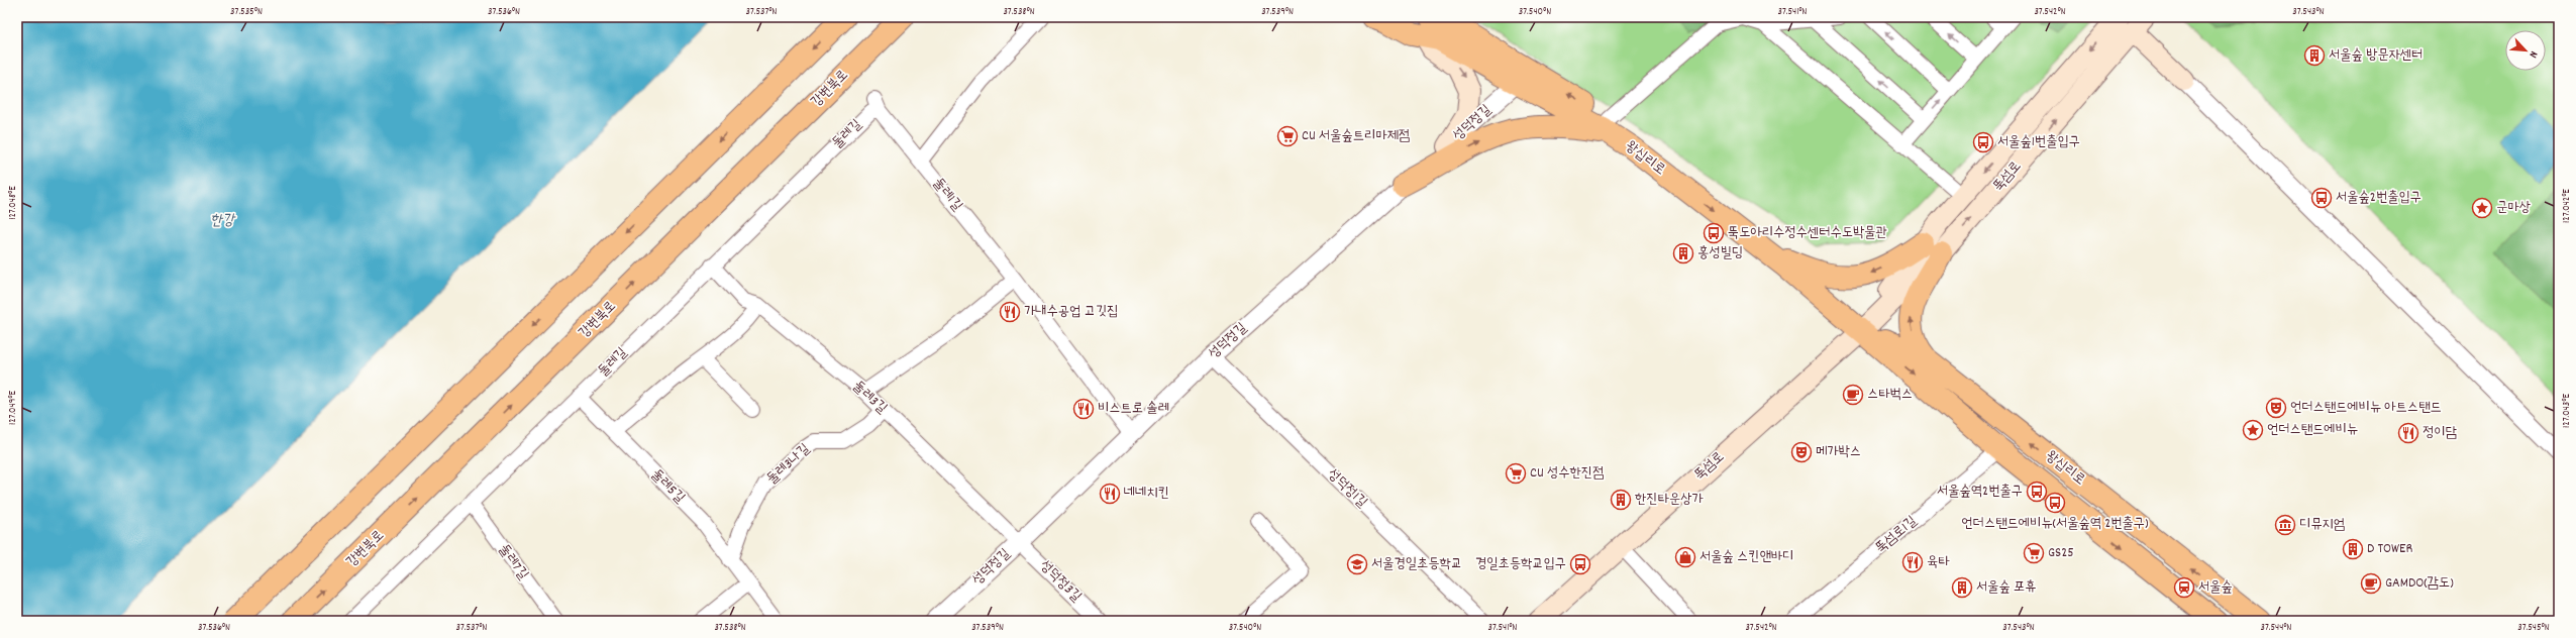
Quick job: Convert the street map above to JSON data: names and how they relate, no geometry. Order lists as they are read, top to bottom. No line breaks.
{"streets":{"main road":["강변북로","왕십리로","뚝섬로"],"street":["성덕정길","둘레길","둘레1길","둘레3길","둘레3나길","둘레5길","성덕정1길","뚝섬로1길","둘레7길","성덕정3길"]},"crossings":[["성덕정길","왕십리로"],["성덕정길","둘레1길"],["성덕정길","둘레3길"],["성덕정길","성덕정1길"],["성덕정길","성덕정3길"],["둘레길","둘레1길"],["둘레길","둘레3길"],["둘레길","둘레5길"],["둘레길","둘레7길"],["왕십리로","뚝섬로"],["왕십리로","뚝섬로1길"],["둘레3길","둘레3나길"],["둘레3길","성덕정3길"],["둘레3나길","둘레5길"]],"water":["한강"],"places":{"building":["서울숲 방문자센터","홍성빌딩","한진타운상가","D TOWER","서울숲 포휴"],"supermarket":["CU 서울숲트리마제점","CU 성수한진점","GS25"],"bus stop":["서울숲1번출입구","서울숲2번출입구","뚝도아리수정수센터수도박물관","서울숲역2번출구","언더스탠드에비뉴(서울숲역 2번출구)","경일초등학교입구"],"place":["군마상","언더스탠드에비뉴"],"restaurant":["가내수공업 고깃집","비스트로 솔레","정이담","네네치킨","육타"],"cafe":["스타벅스","GAMDO(감도)"],"theatre":["언더스탠드에비뉴 아트스탠드","메가박스"],"museum":["디뮤지엄"],"shop":["서울숲 스킨앤바디"],"school or university":["서울경일초등학교"],"station":["서울숲"]},"north":"bottom right","coordinates":["37.535°N","37.536°N","37.537°N","37.538°N","37.539°N","37.540°N","37.541°N","37.542°N","37.543°N","127.048°E","127.042°E","127.049°E","127.043°E","37.544°N","37.545°N"]}
